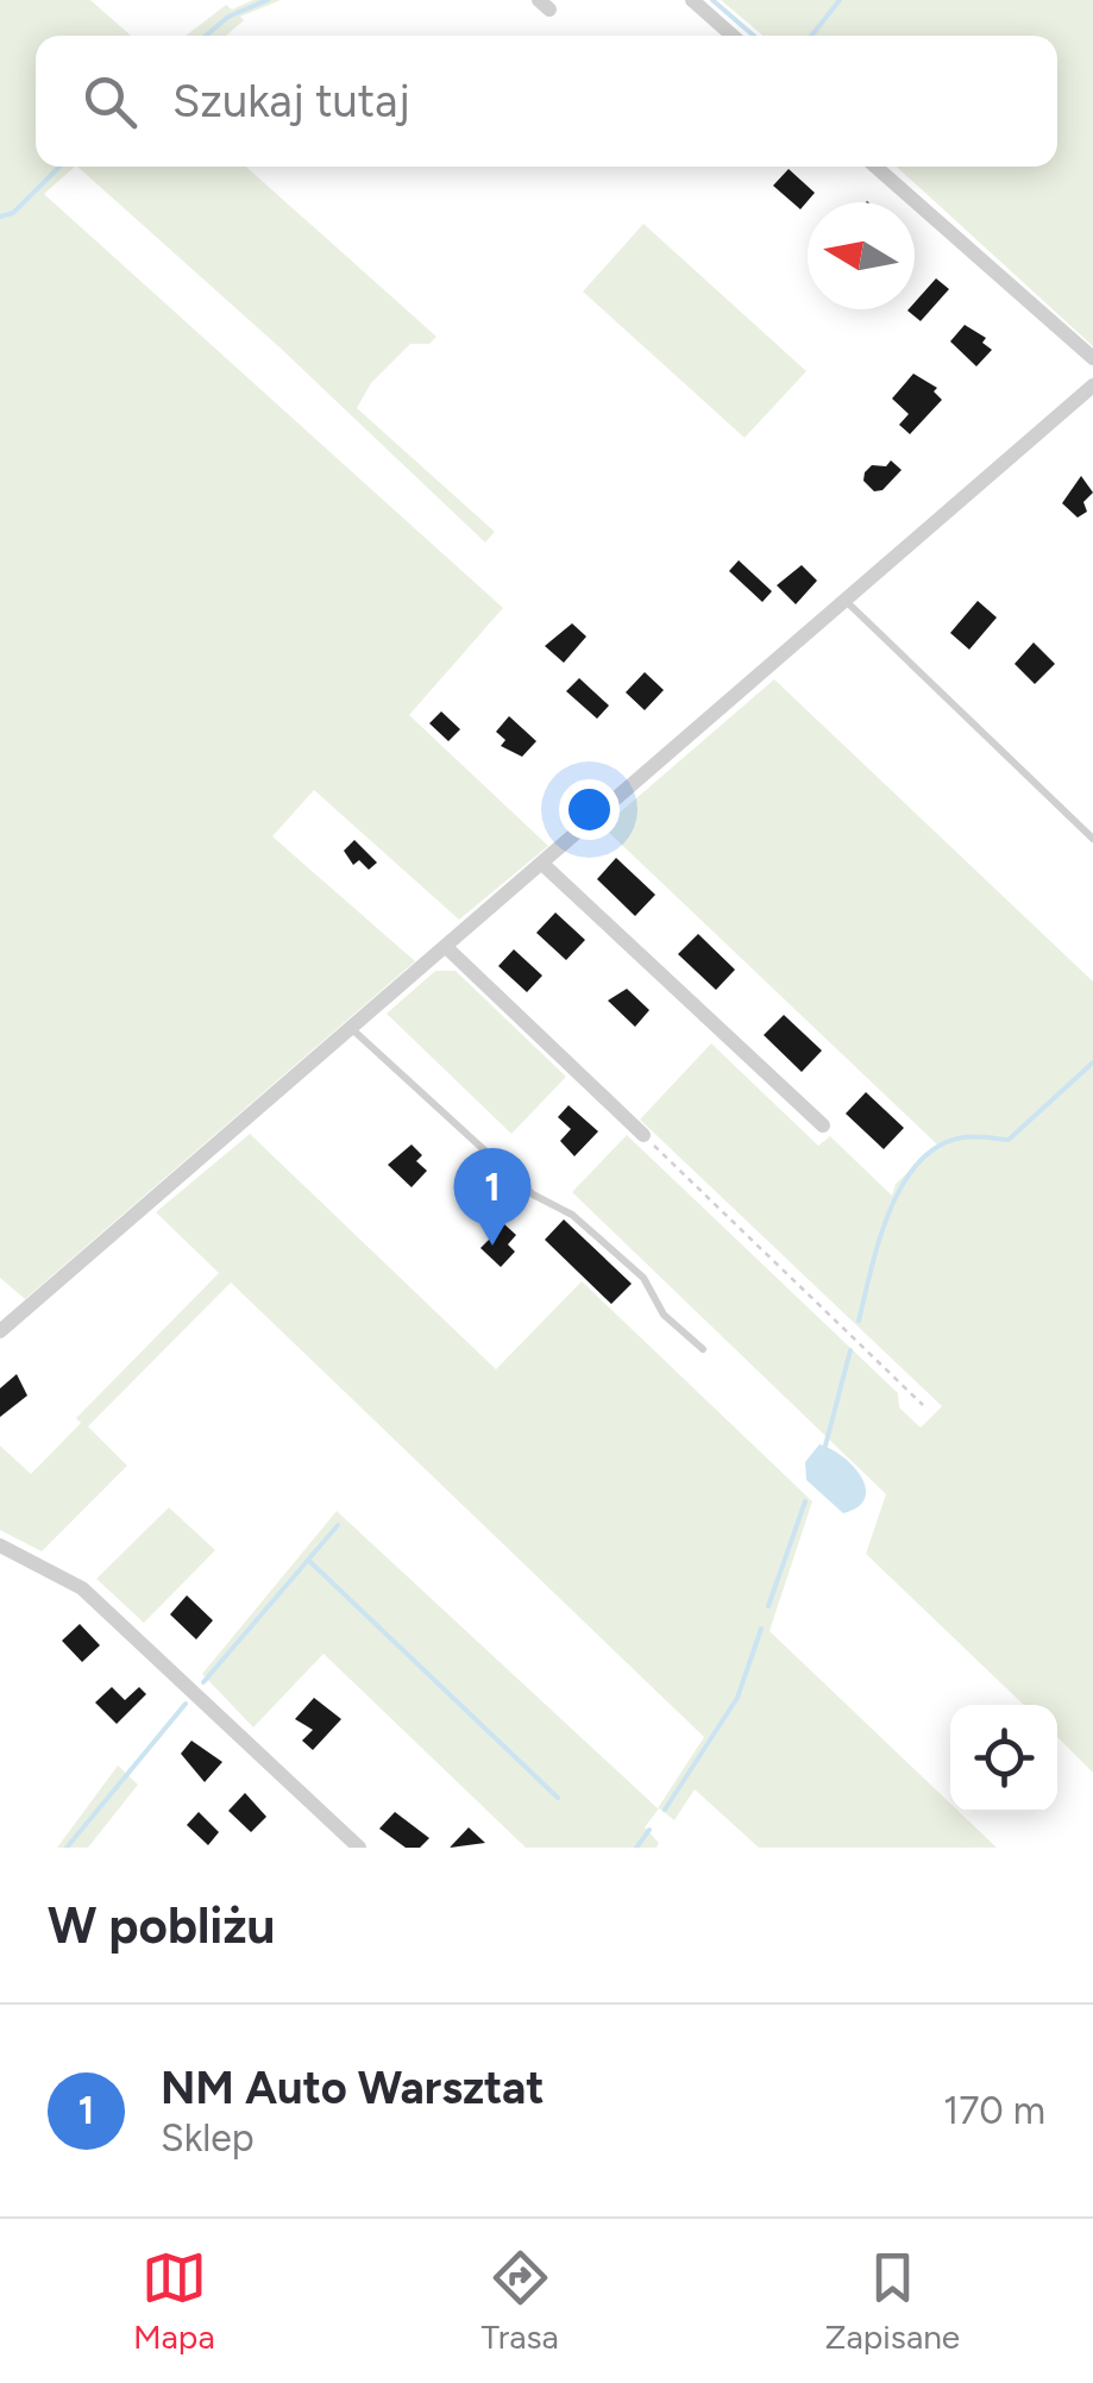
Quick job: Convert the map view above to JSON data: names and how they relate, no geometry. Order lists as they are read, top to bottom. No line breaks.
{"north":"left","page":{"search":"Szukaj tutaj","pins":"1","heading":"W pobliżu","list":[{"mark":"1","name":"NM Auto Warsztat","note":"Sklep","value":"170 m"}],"nav":["Mapa","Trasa","Zapisane"]}}
